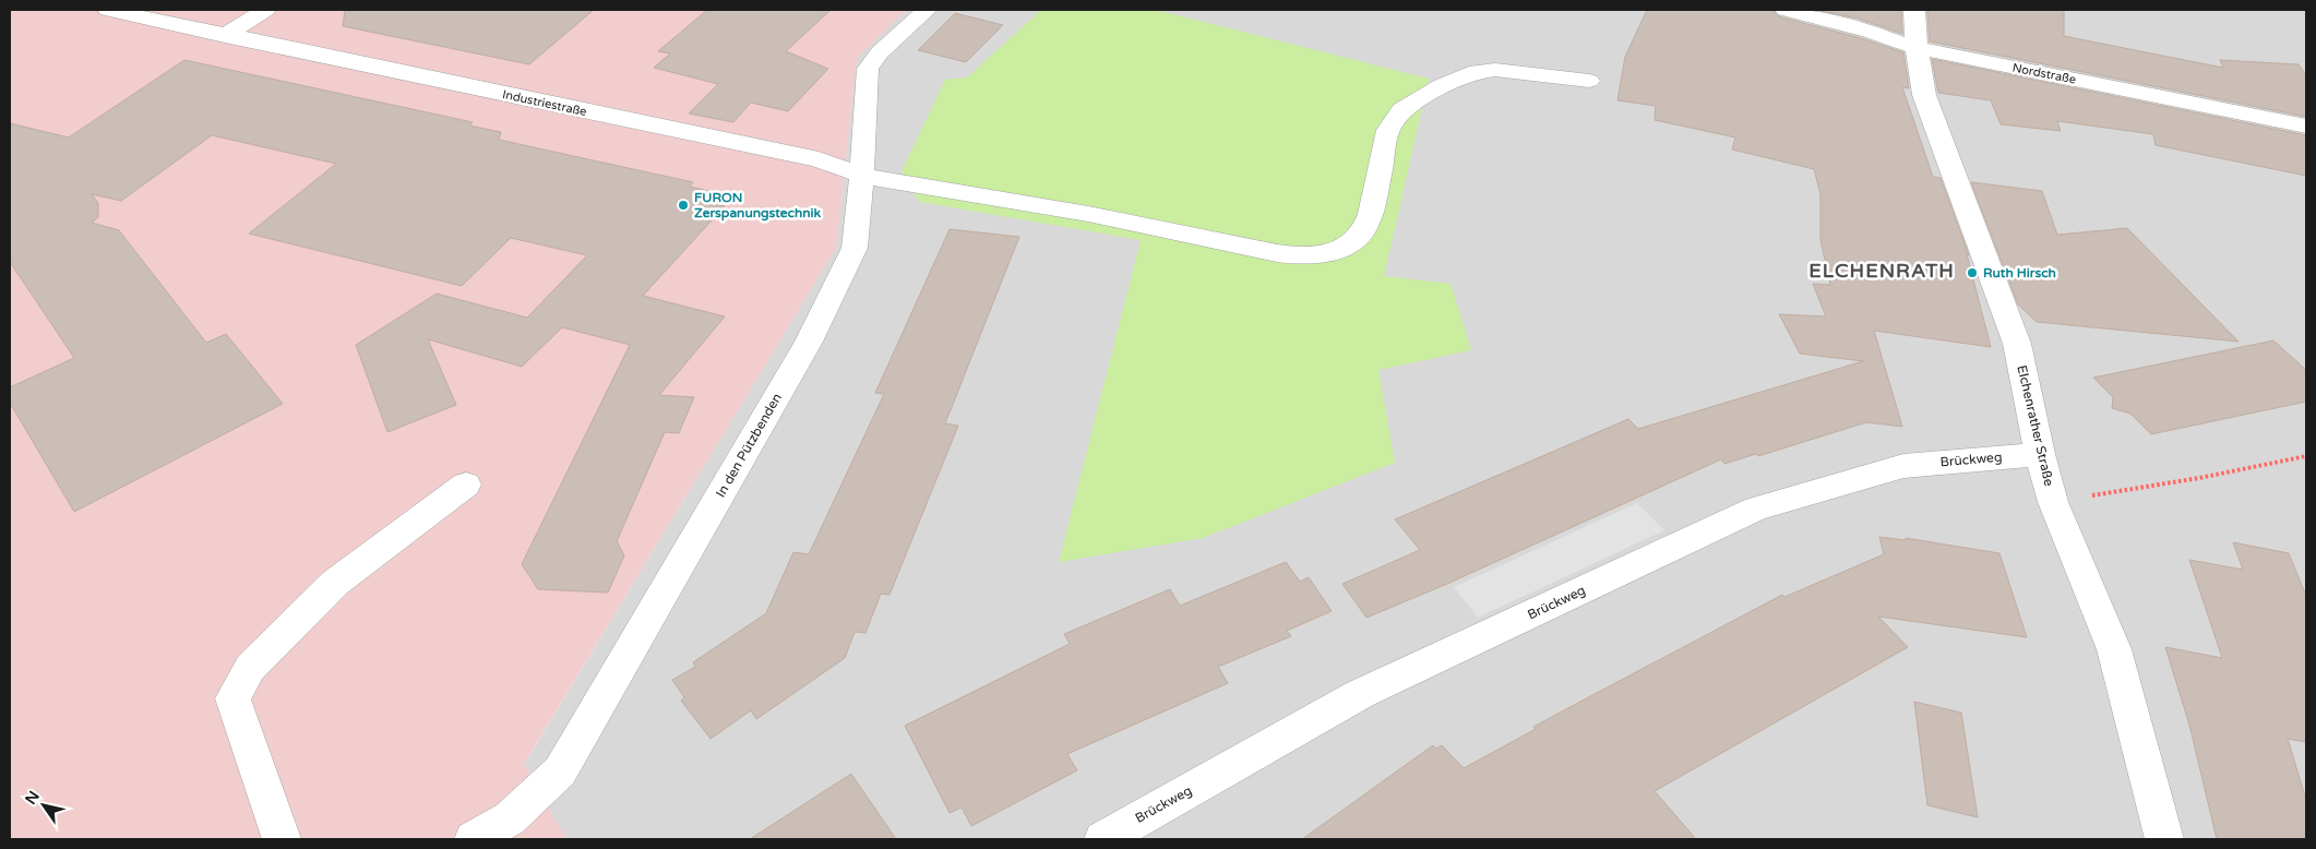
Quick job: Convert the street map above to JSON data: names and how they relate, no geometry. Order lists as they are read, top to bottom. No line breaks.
{"streets":{"street":["Nordstraße","Industriestraße","Elchenrather Straße","In den Pützbenden","Brückweg"]},"crossings":[["Nordstraße","Elchenrather Straße"],["Industriestraße","In den Pützbenden"],["Elchenrather Straße","Brückweg"]],"districts":["ELCHENRATH"],"places":["FURON Zerspanungstechnik","Ruth Hirsch"],"north":"top left"}
